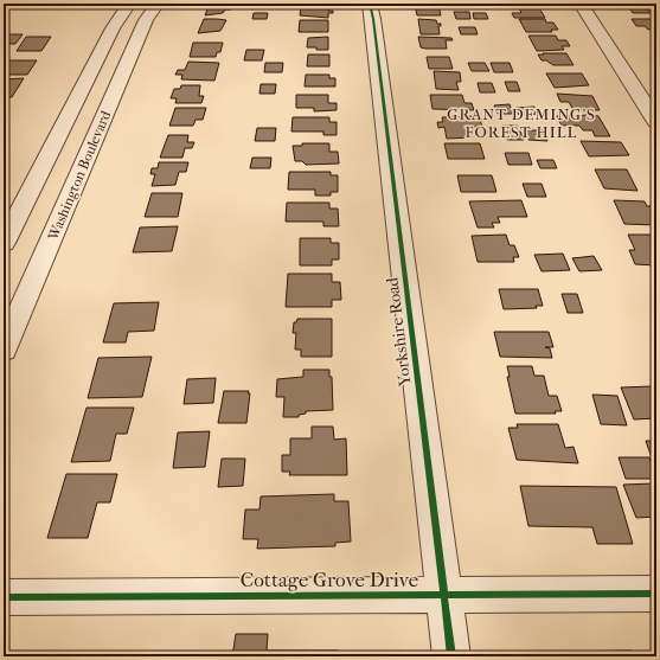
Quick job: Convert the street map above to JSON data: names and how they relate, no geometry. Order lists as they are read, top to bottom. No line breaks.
{"streets":{"street":["Washington Boulevard","Yorkshire Road","Cottage Grove Drive"]},"crossings":[["Yorkshire Road","Cottage Grove Drive"]],"districts":["GRANT DEMING'S FOREST HILL"]}
